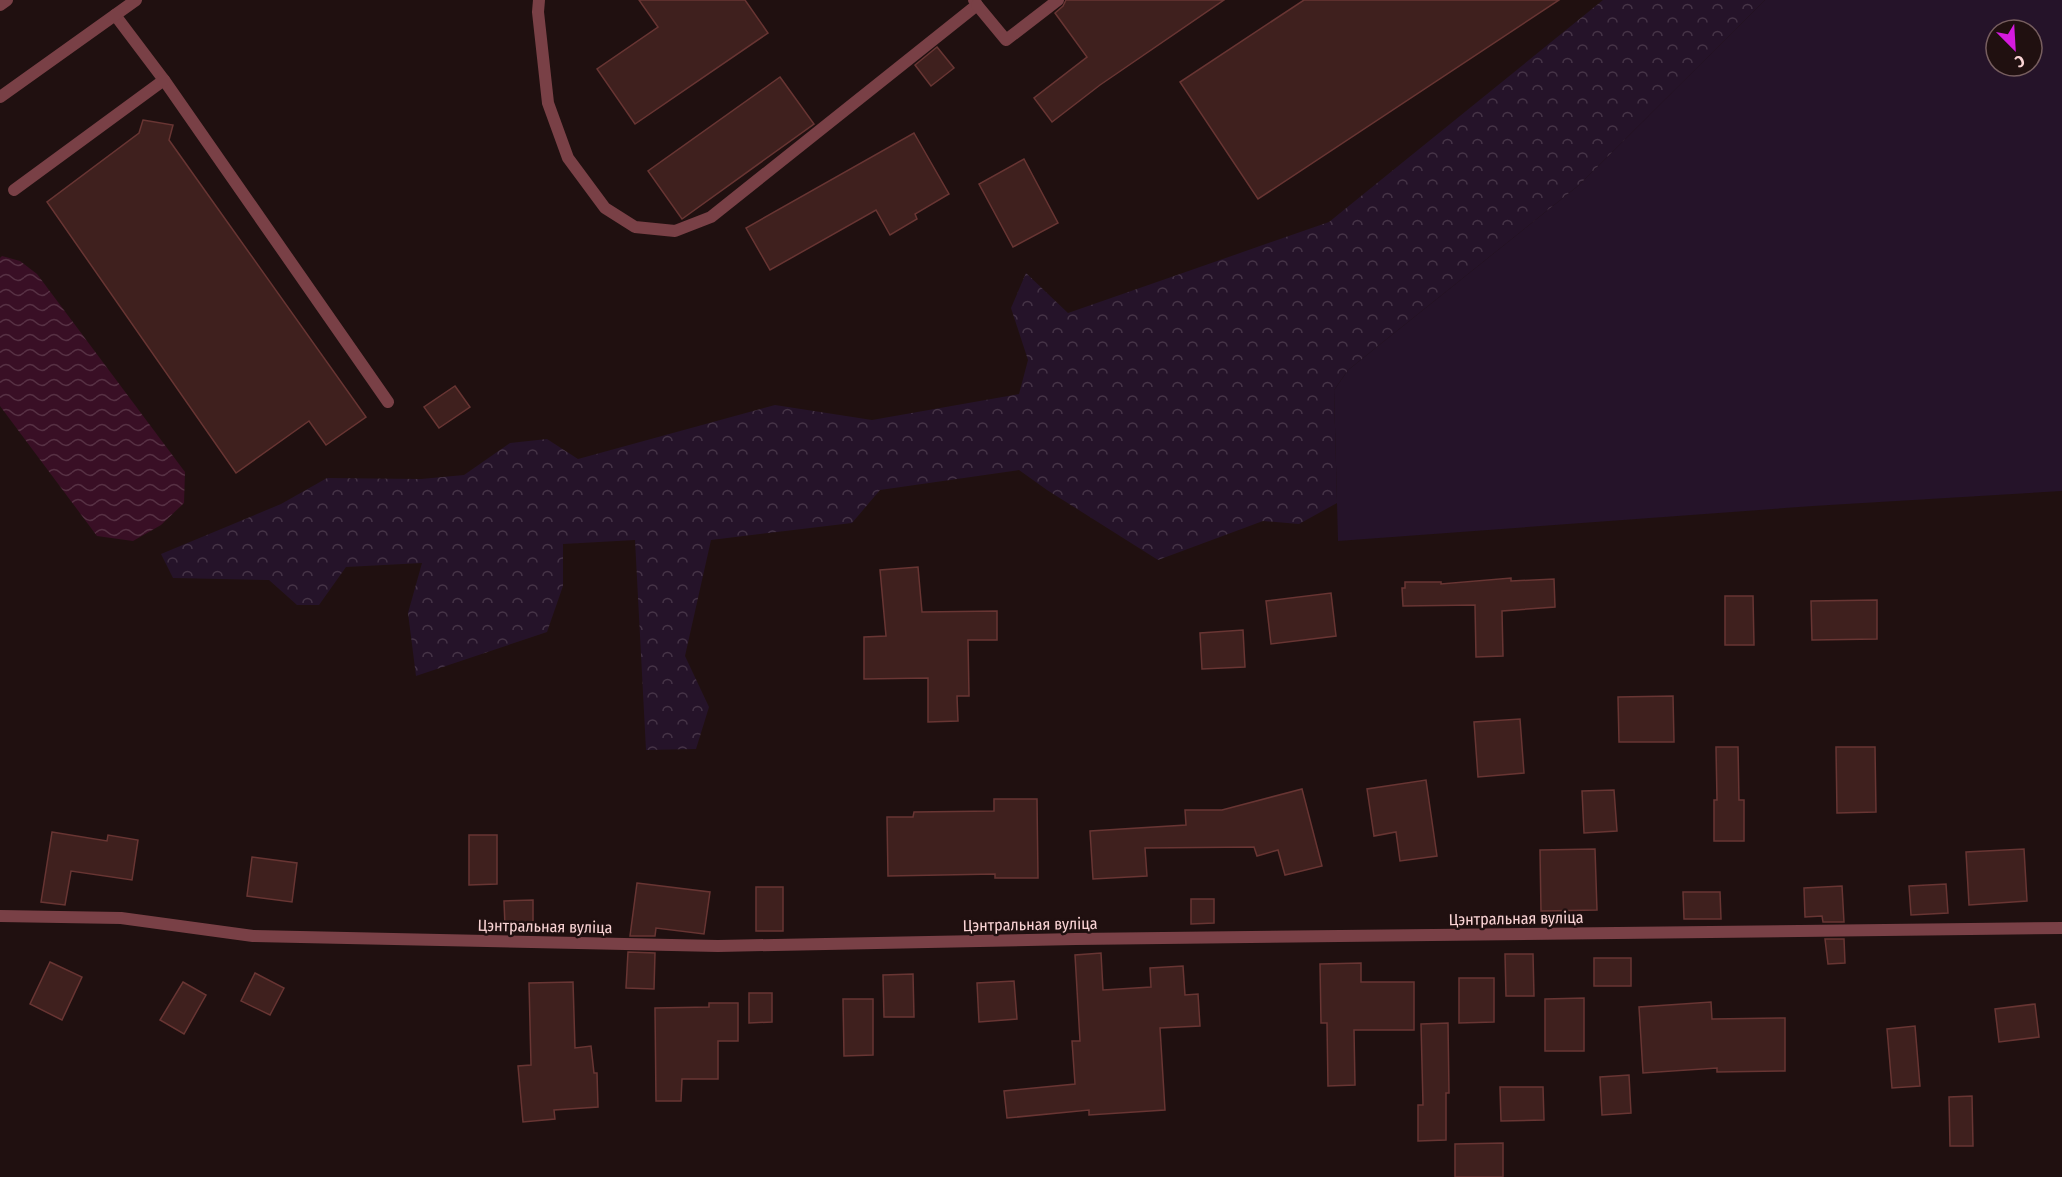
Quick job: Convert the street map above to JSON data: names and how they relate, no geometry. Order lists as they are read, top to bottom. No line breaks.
{"streets":{"street":["Цэнтральная вуліца"]},"north":"bottom right"}
